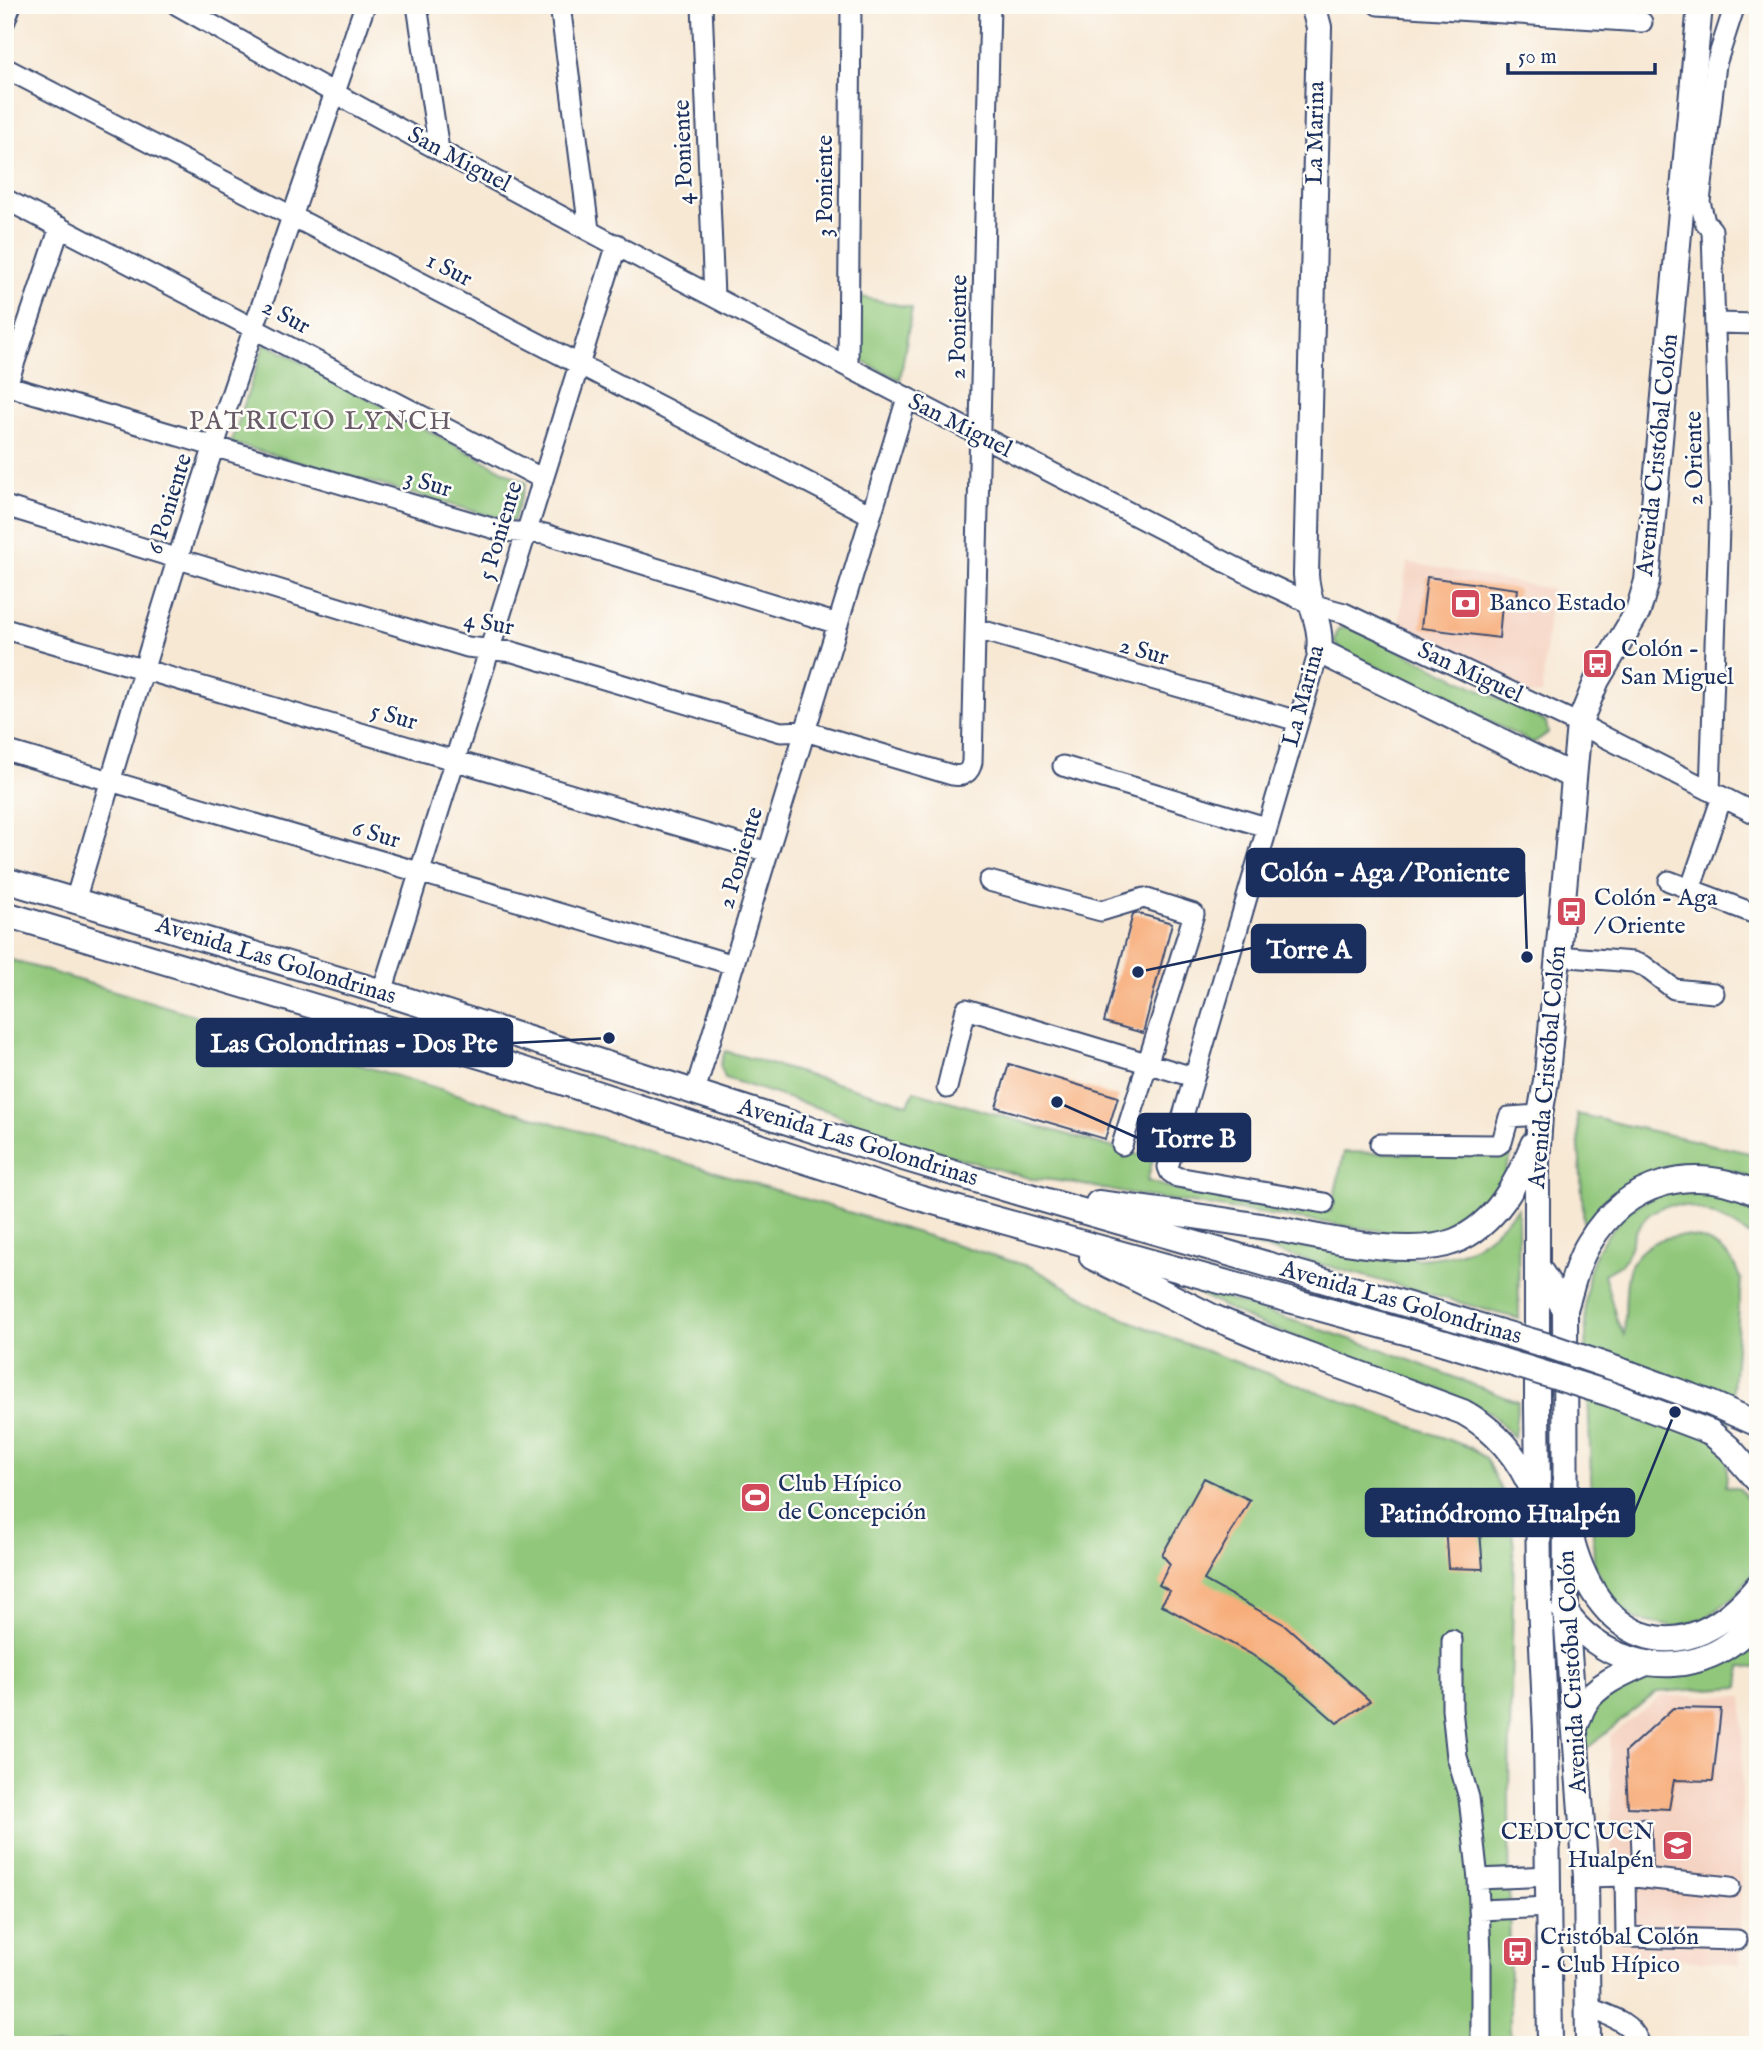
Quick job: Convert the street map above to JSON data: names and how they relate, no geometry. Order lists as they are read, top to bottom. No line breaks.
{"streets":{"main road":["La Marina","San Miguel","Avenida Cristóbal Colón","Avenida Las Golondrinas"],"street":["4 Poniente","3 Poniente","1 Sur","2 Sur","2 Poniente","2 Oriente","3 Sur","6 Poniente","5 Poniente","4 Sur","5 Sur","6 Sur"]},"crossings":[["La Marina","San Miguel"],["La Marina","2 Sur"],["4 Poniente","San Miguel"],["San Miguel","3 Poniente"],["San Miguel","2 Poniente"],["San Miguel","Avenida Cristóbal Colón"],["San Miguel","2 Oriente"],["San Miguel","6 Poniente"],["San Miguel","5 Poniente"],["1 Sur","2 Poniente"],["1 Sur","6 Poniente"],["1 Sur","5 Poniente"],["2 Sur","2 Poniente"],["2 Sur","6 Poniente"],["2 Sur","5 Poniente"],["2 Poniente","3 Sur"],["2 Poniente","4 Sur"],["2 Poniente","5 Sur"],["2 Poniente","6 Sur"],["2 Poniente","Avenida Las Golondrinas"],["3 Sur","6 Poniente"],["3 Sur","5 Poniente"],["6 Poniente","4 Sur"],["6 Poniente","5 Sur"],["6 Poniente","6 Sur"],["6 Poniente","Avenida Las Golondrinas"],["5 Poniente","4 Sur"],["5 Poniente","5 Sur"],["5 Poniente","6 Sur"],["5 Poniente","Avenida Las Golondrinas"]],"districts":["PATRICIO LYNCH"],"places":{"bank":["Banco Estado"],"bus stop":["Colón - San Miguel","Colón - Aga / Oriente","Cristóbal Colón - Club Hípico"],"other":["Colón - Aga / Poniente","Torre A","Las Golondrinas - Dos Pte","Torre B","Patinódromo Hualpén"],"sports":["Club Hípico de Concepción"],"school or university":["CEDUC UCN Hualpén"]},"scale_bar":"50 m"}
